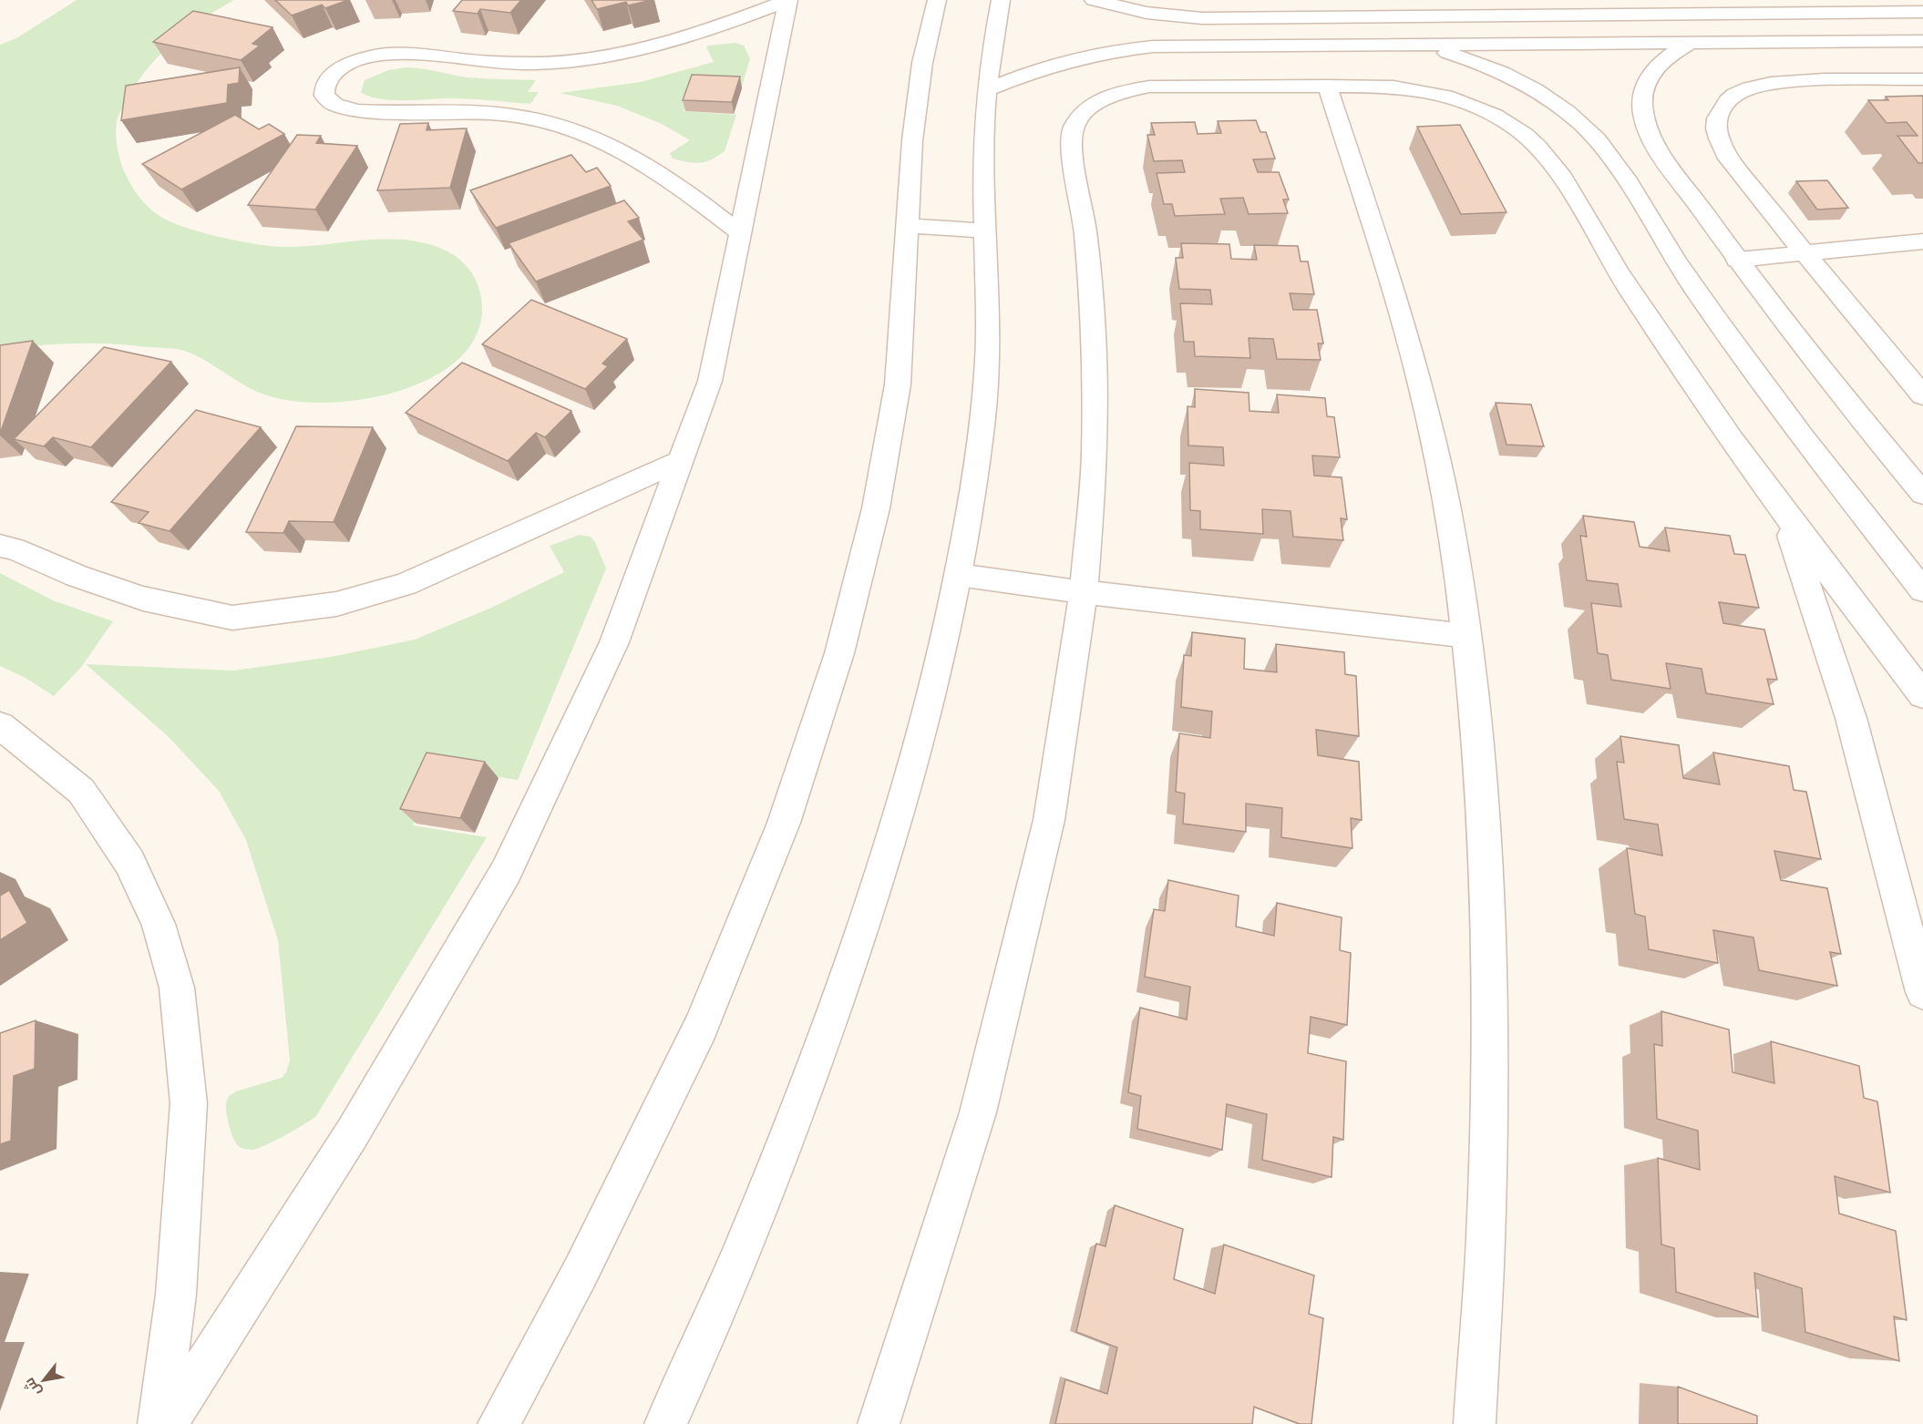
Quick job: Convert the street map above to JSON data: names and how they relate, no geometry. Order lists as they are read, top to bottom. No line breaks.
{"north":"bottom left"}
